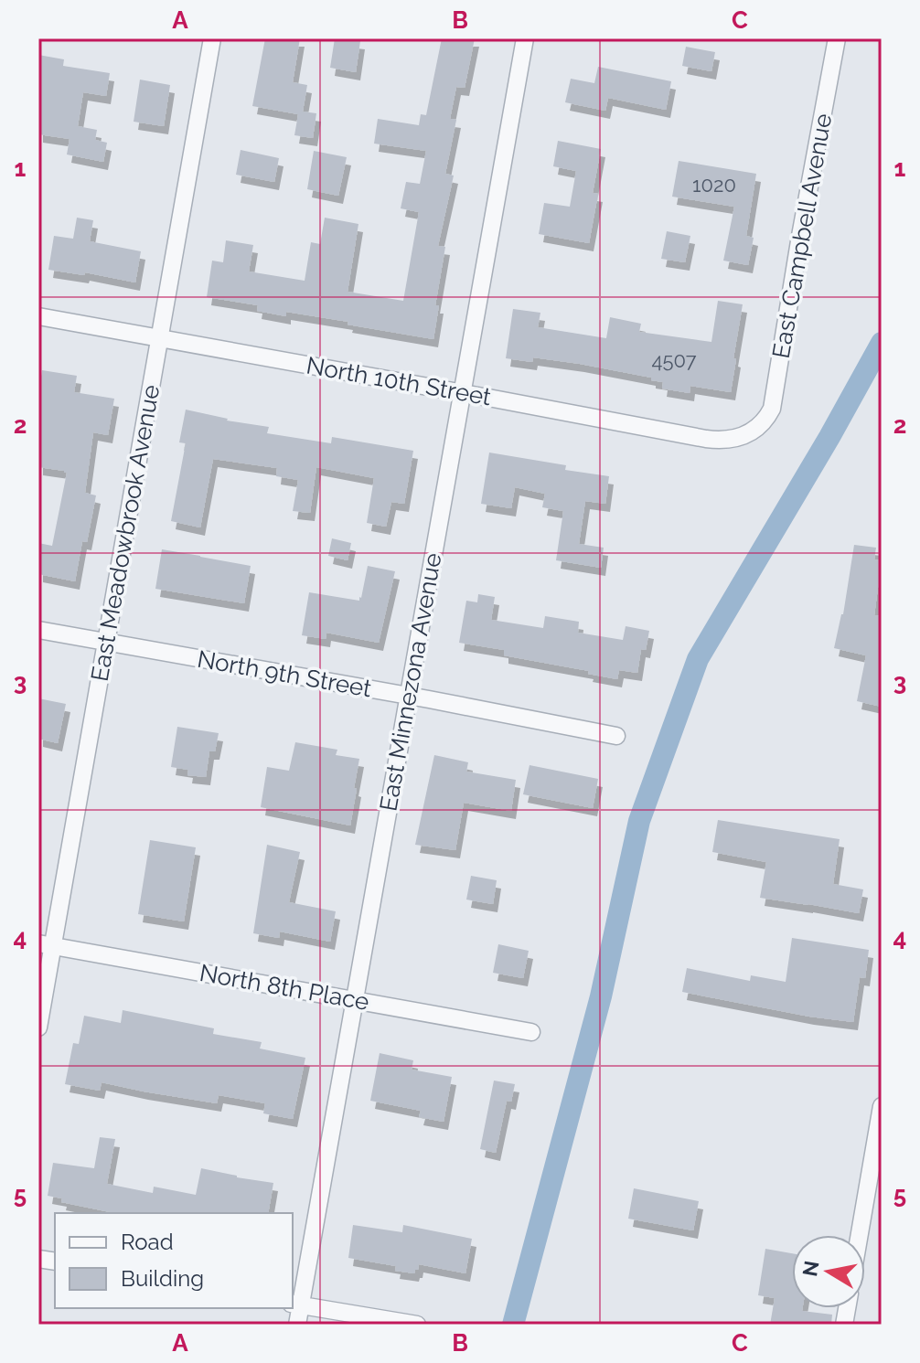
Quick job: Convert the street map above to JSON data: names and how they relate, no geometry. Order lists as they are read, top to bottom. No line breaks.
{"streets":{"street":["East Campbell Avenue","North 10th Street","East Meadowbrook Avenue","North 9th Street","East Minnezona Avenue","North 8th Place"]},"crossings":[["East Campbell Avenue","North 10th Street"],["North 10th Street","East Meadowbrook Avenue"],["North 10th Street","East Minnezona Avenue"],["East Meadowbrook Avenue","North 9th Street"],["East Meadowbrook Avenue","North 8th Place"],["North 9th Street","East Minnezona Avenue"],["East Minnezona Avenue","North 8th Place"]],"house_numbers":["1020","4507"],"legend":["Road","Building"],"north":"left","grid":{"columns":["A","B","C"],"rows":["1","2","3","4","5"]}}
